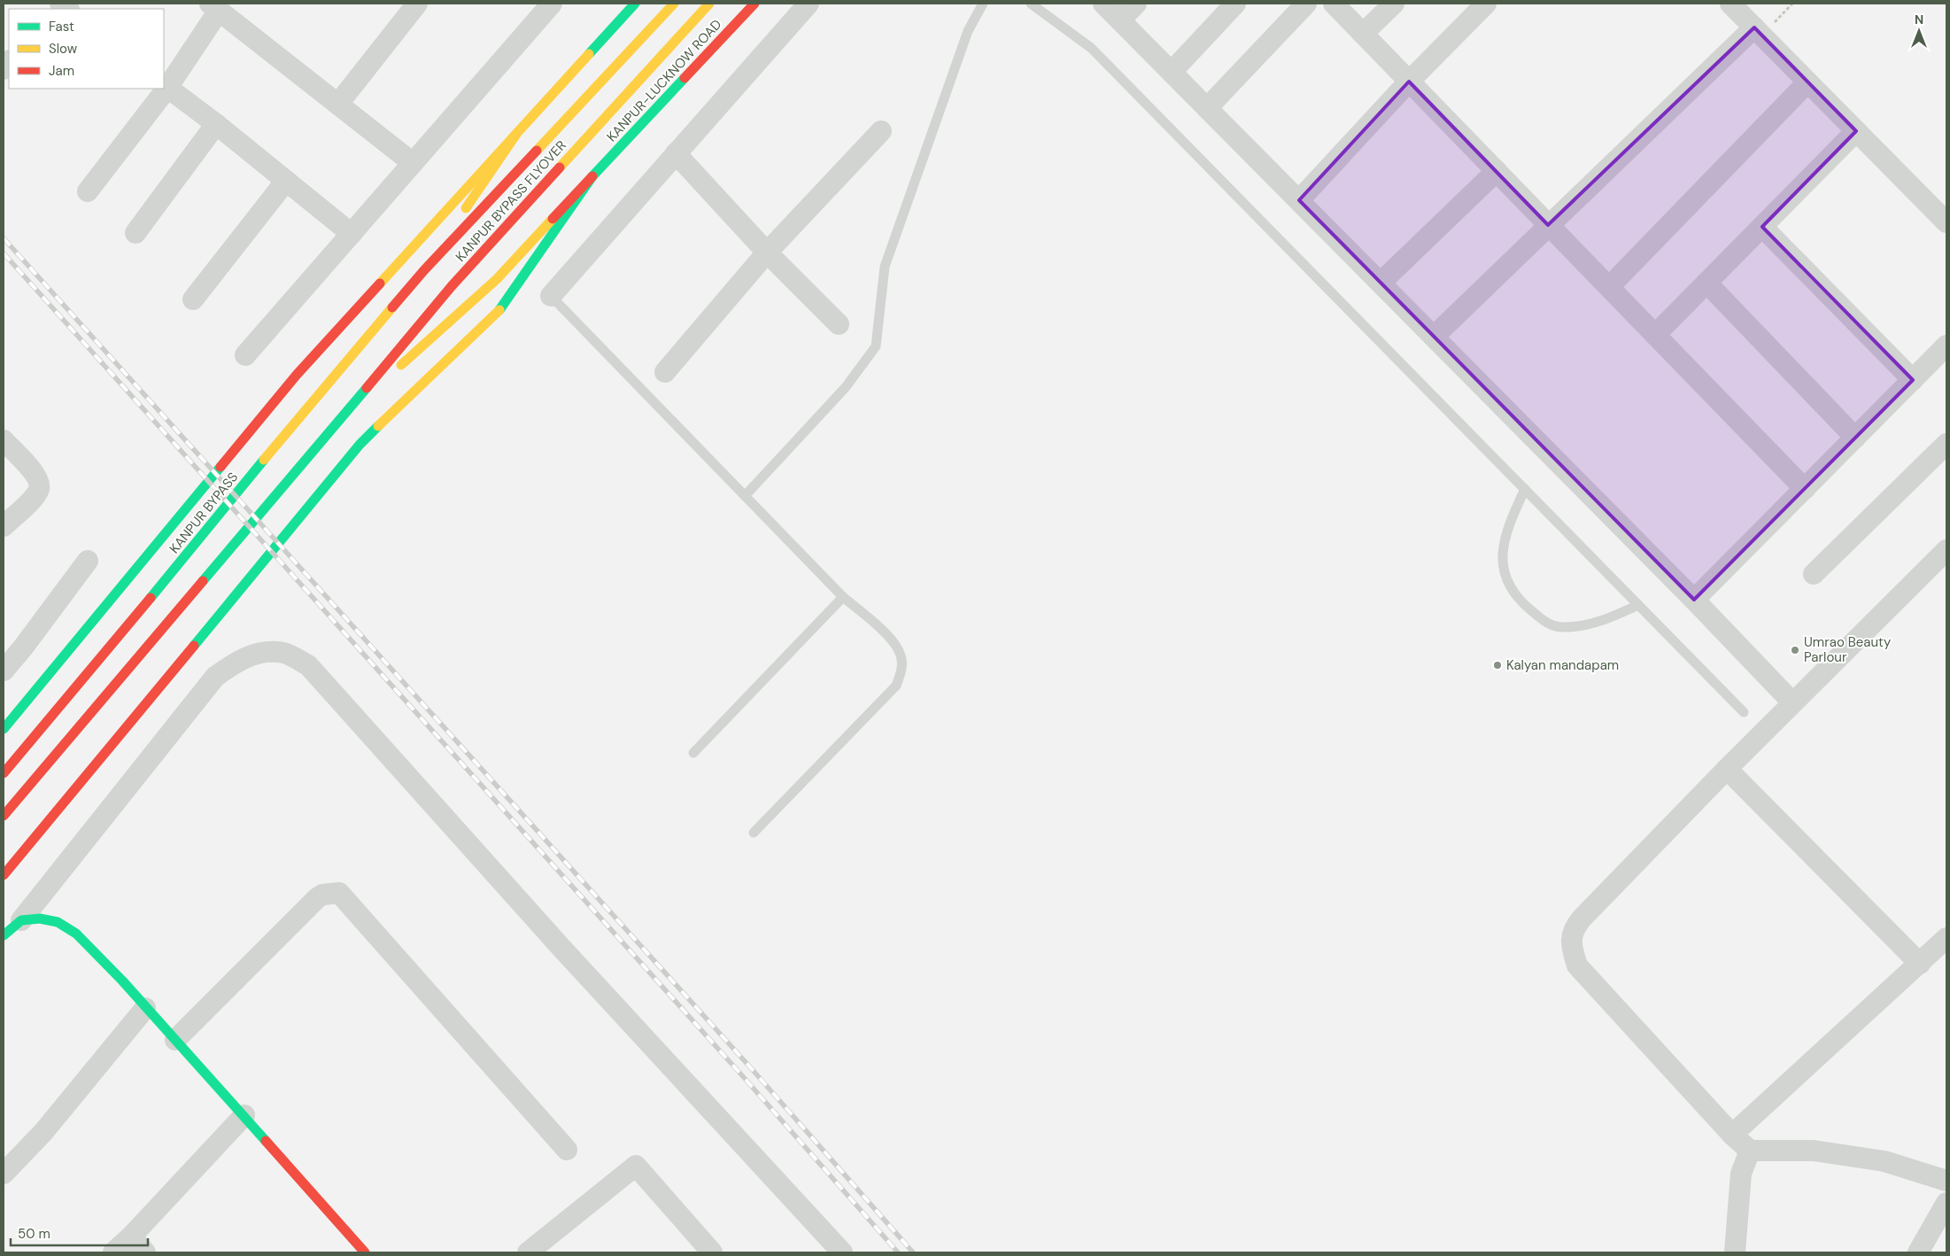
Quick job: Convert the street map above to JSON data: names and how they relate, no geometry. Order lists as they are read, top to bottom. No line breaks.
{"streets":{"main road":["KANPUR-LUCKNOW ROAD","KANPUR BYPASS FLYOVER","KANPUR BYPASS"]},"crossings":[["KANPUR BYPASS FLYOVER","KANPUR BYPASS"]],"places":["Umrao Beauty Parlour","Kalyan mandapam"],"legend":["Fast","Slow","Jam"],"scale_bar":"50 m","north":"top"}
